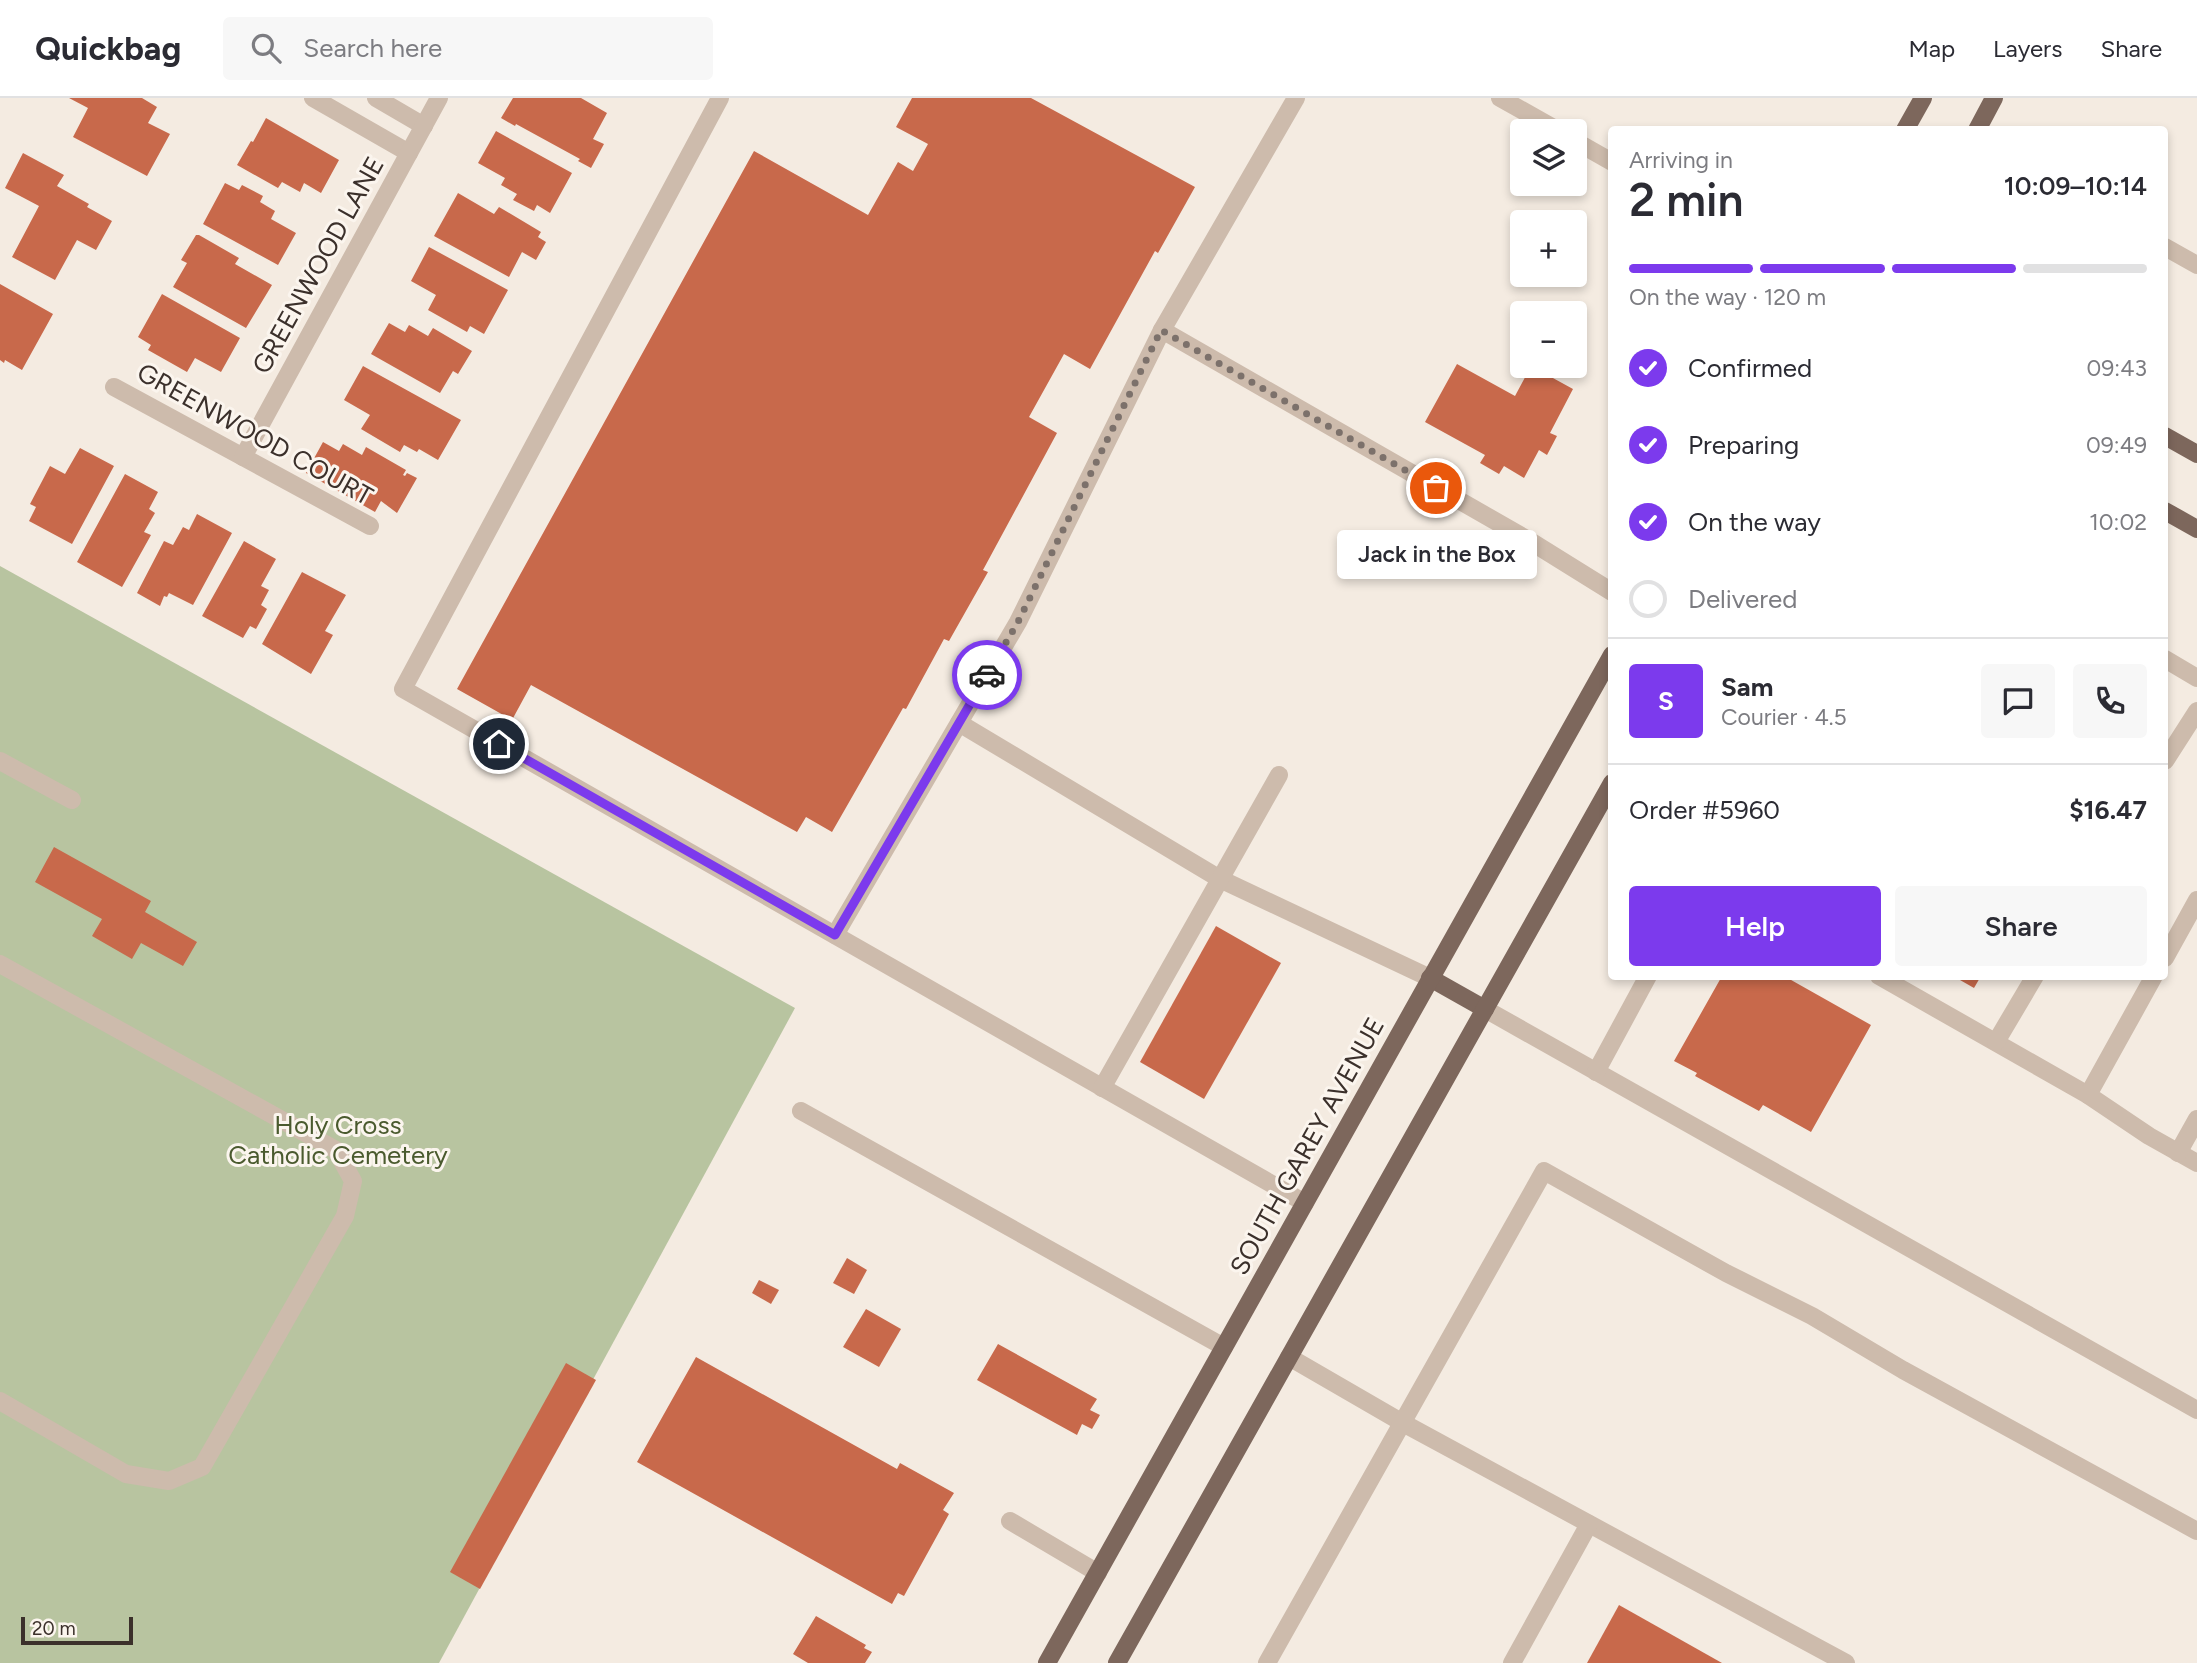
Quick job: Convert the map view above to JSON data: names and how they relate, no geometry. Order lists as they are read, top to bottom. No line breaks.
{"streets":{"main road":["SOUTH GAREY AVENUE"],"street":["GREENWOOD LANE","GREENWOOD COURT"]},"crossings":[["GREENWOOD LANE","GREENWOOD COURT"]],"parks":["Holy Cross Catholic Cemetery"],"places":["Jack in the Box"],"scale_bar":"20 m","page":{"header":"Quickbag","search":"Search here","nav":["Map","Layers","Share"],"map_buttons":["+","−"],"heading":["2 min","Arriving in","10:09–10:14"],"panel":["Sam","Courier · 4.5","Order #5960","$16.47"],"bar":"On the way · 120 m","list":[["Confirmed","09:43"],["Preparing","09:49"],["On the way","10:02"],"Delivered"],"bubble":"Jack in the Box","round":"S","buttons":["Help","Share"],"scale":"20 m"}}
